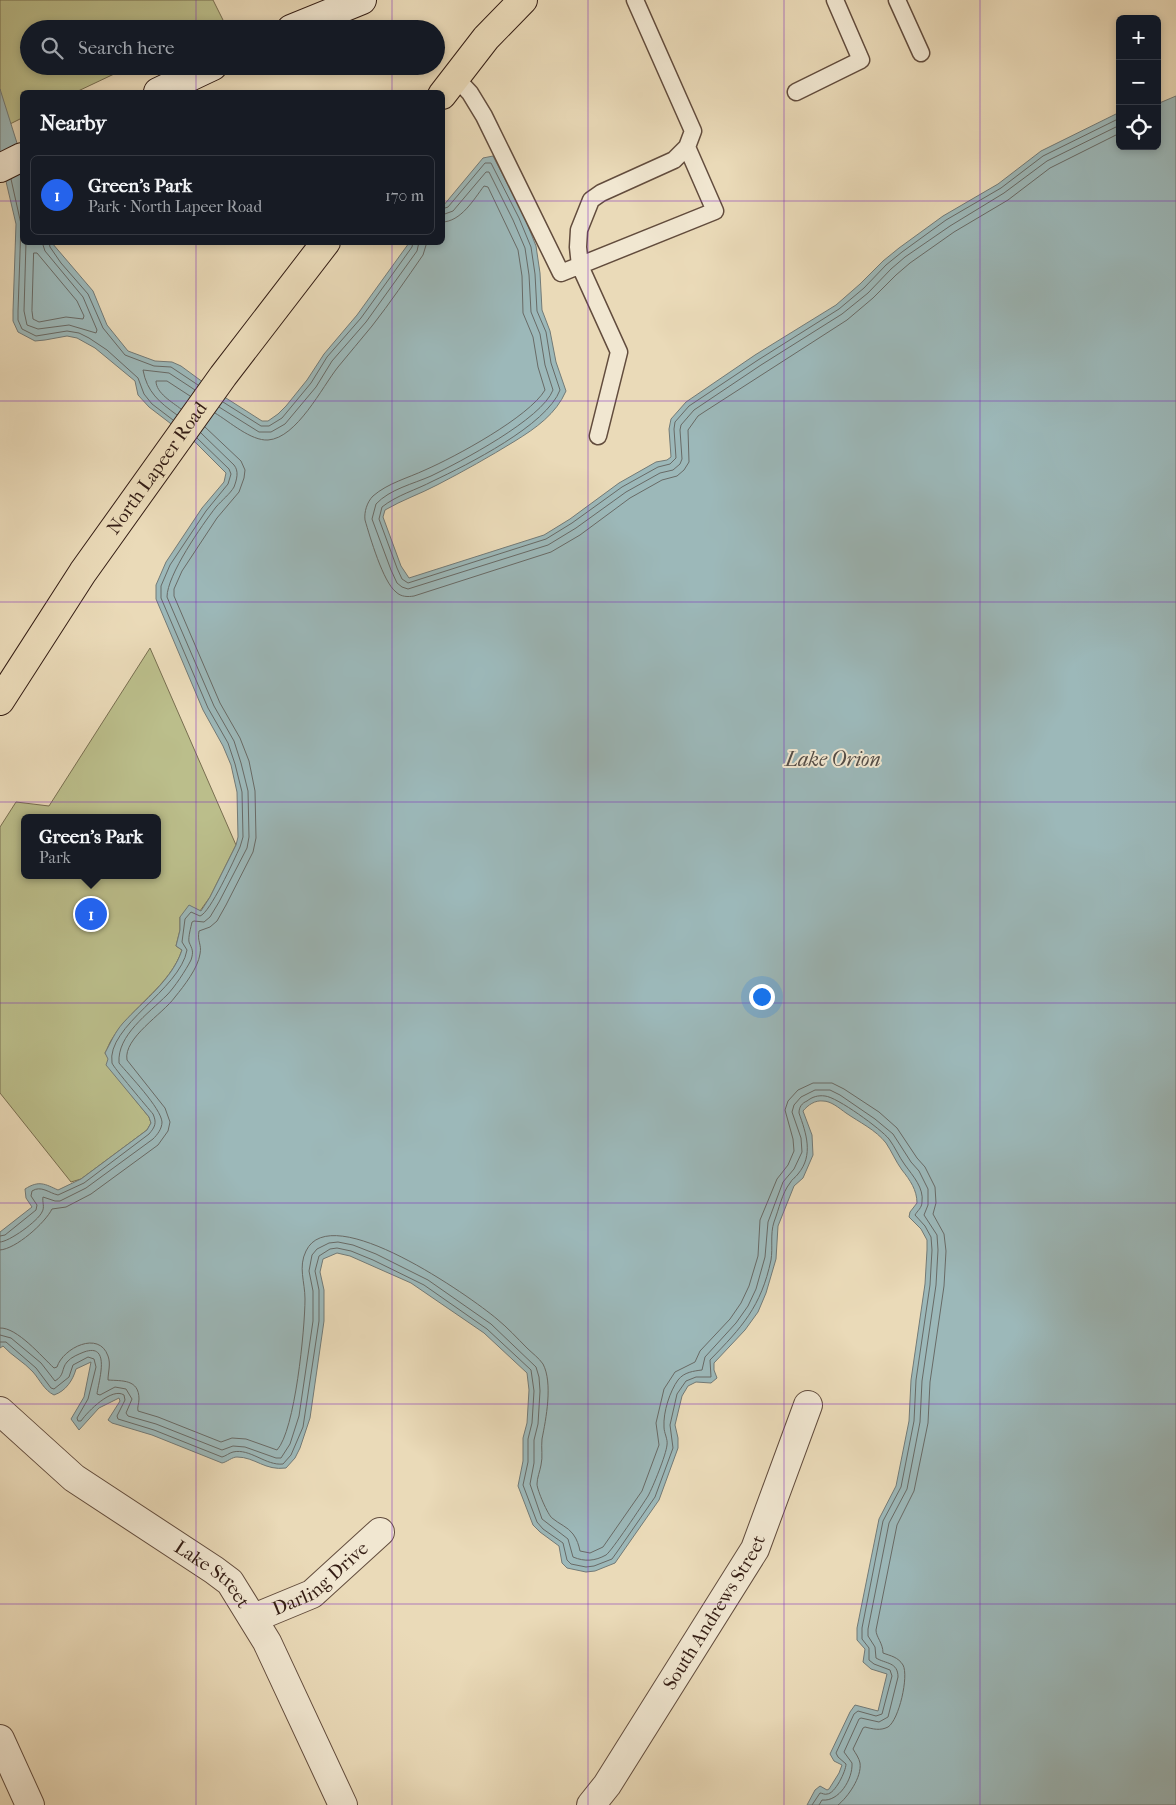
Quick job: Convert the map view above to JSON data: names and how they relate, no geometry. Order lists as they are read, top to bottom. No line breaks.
{"streets":{"main road":["North Lapeer Road"],"street":["Lake Street","Darling Drive","South Andrews Street"]},"crossings":[["Lake Street","Darling Drive"]],"water":["Lake Orion"],"page":{"map_buttons":["+","−"],"search":"Search here","heading":"Nearby","list":[{"mark":"1","name":"Green's Park","note":"Park · North Lapeer Road","value":"170 m"}],"popup":["Green's Park","Park"],"pins":"1"}}
